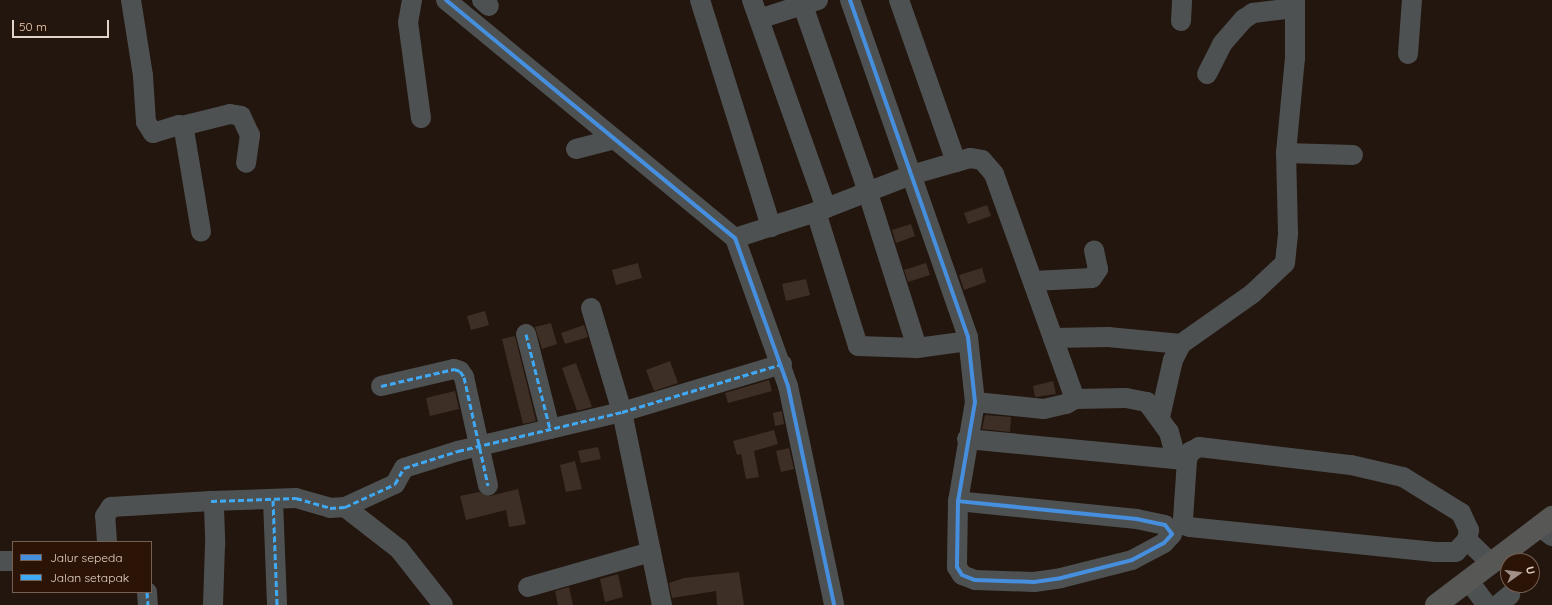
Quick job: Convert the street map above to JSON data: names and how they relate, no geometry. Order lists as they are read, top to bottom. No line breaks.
{"legend":["Jalur sepeda","Jalan setapak"],"scale_bar":"50 m","north":"right"}
